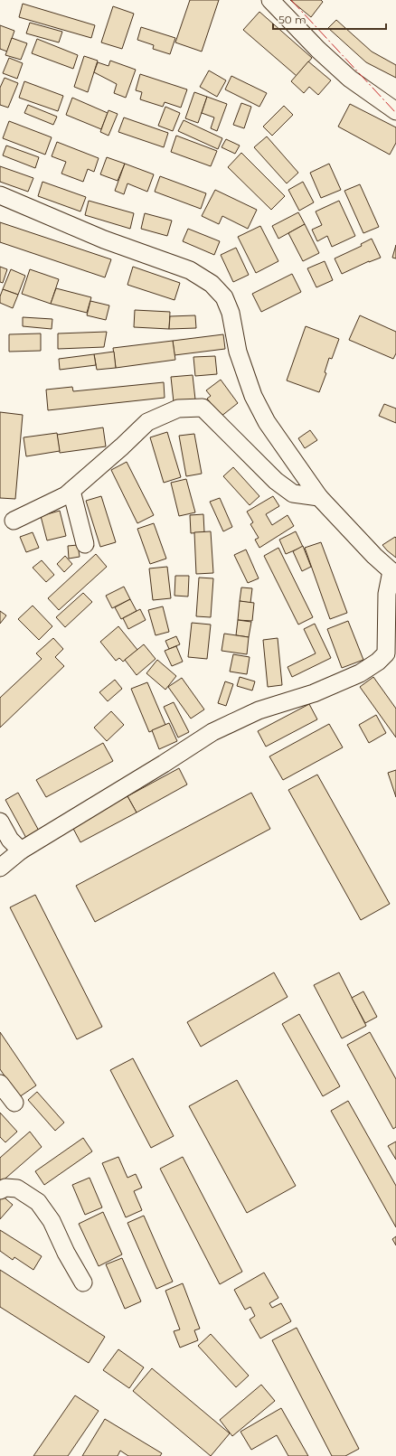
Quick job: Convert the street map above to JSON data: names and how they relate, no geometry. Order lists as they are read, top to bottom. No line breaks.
{"scale_bar":"50 m"}
